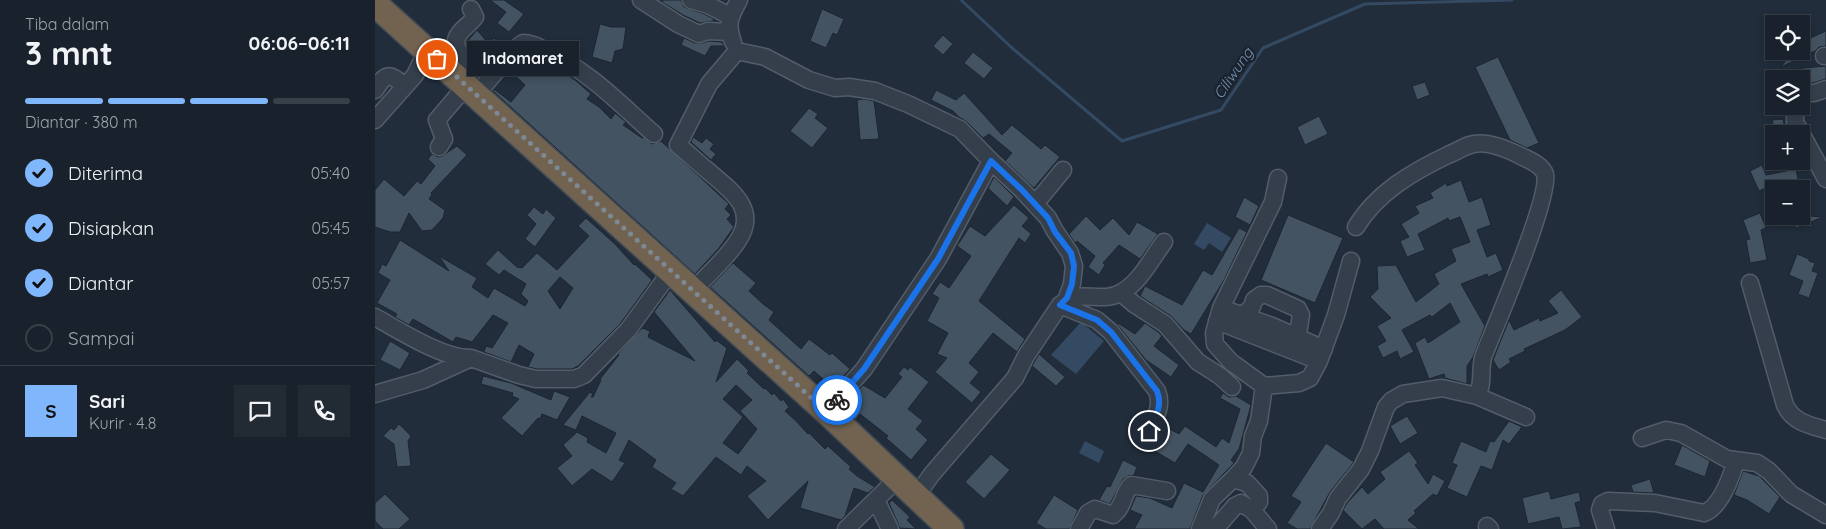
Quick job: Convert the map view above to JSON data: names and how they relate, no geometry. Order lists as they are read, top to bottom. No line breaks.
{"water":["Ciliwung"],"places":["Indomaret"],"page":{"heading":["3 mnt","Tiba dalam","06:06–06:11"],"panel":["Sari","Kurir · 4.8"],"map_buttons":["+","−"],"bubble":"Indomaret","bar":"Diantar · 380 m","list":[["Diterima","05:40"],["Disiapkan","05:45"],["Diantar","05:57"],"Sampai"],"round":"S"}}
